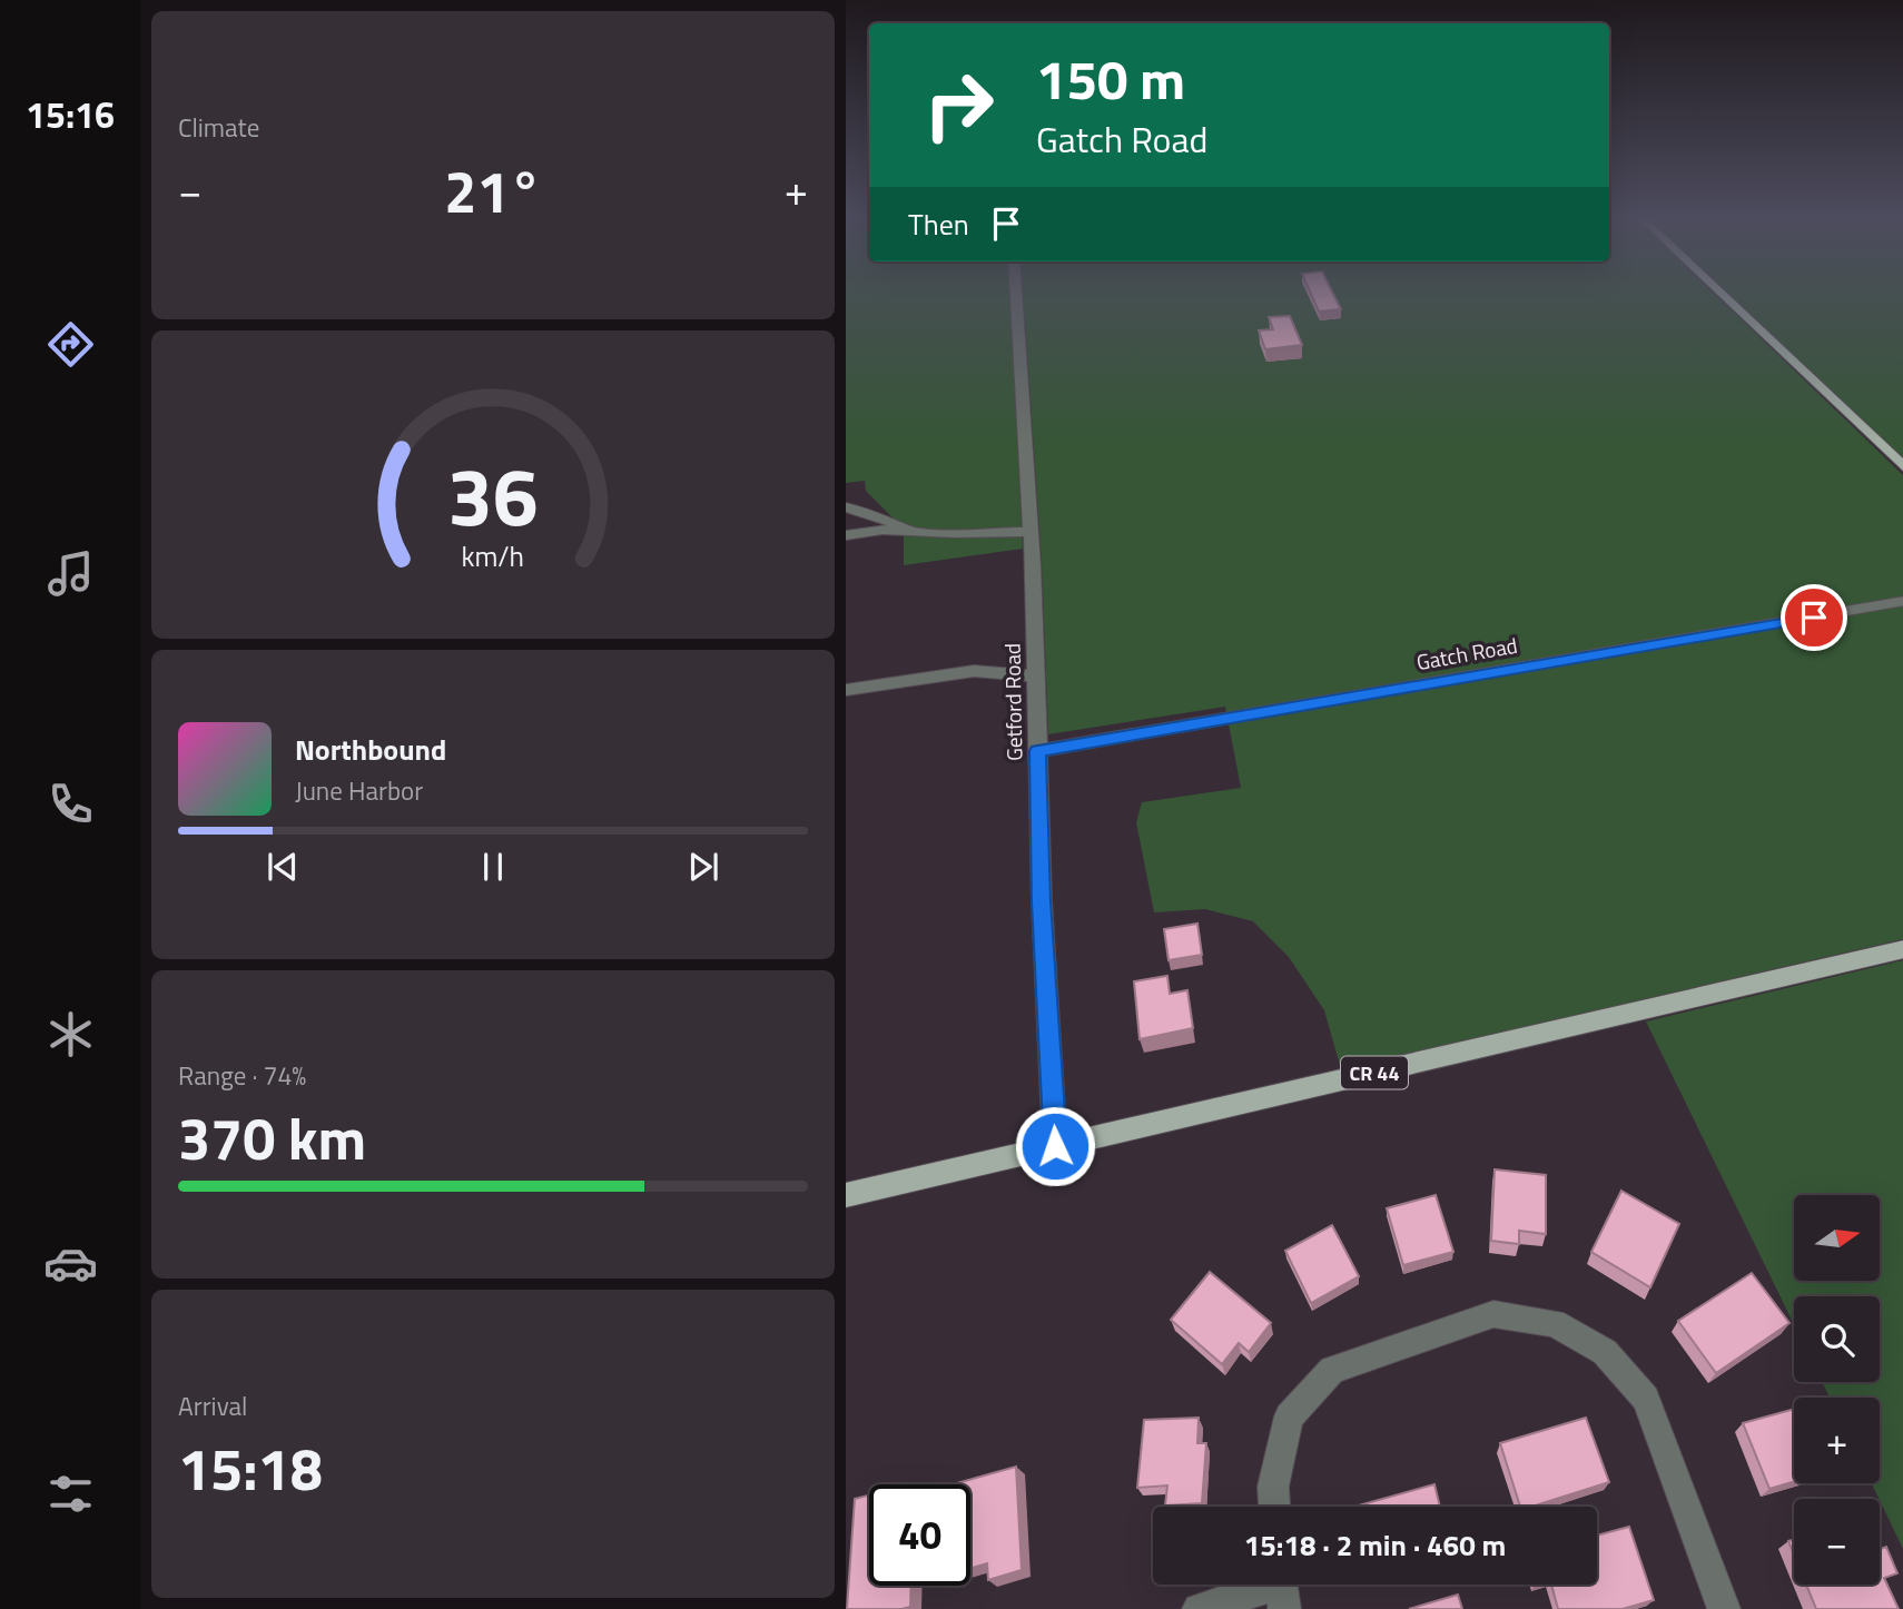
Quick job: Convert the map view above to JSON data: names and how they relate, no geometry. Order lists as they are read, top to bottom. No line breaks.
{"streets":{"main road":["CR 44"],"street":["Gatch Road","Getford Road"]},"crossings":[["Gatch Road","Getford Road"],["Getford Road","CR 44"]],"north":"right","page":{"tabs":"15:16","tile":["Climate",["Range · 74%","370 km"],["Arrival","15:18"]],"turn":["150 m","Gatch Road"],"heat":["−","21°","+"],"then":"Then","song":["Northbound","June Harbor"],"map_buttons":["+","−"],"limit":"40","trip":"15:18 · 2 min · 460 m","gauge":["36","km/h"]}}
